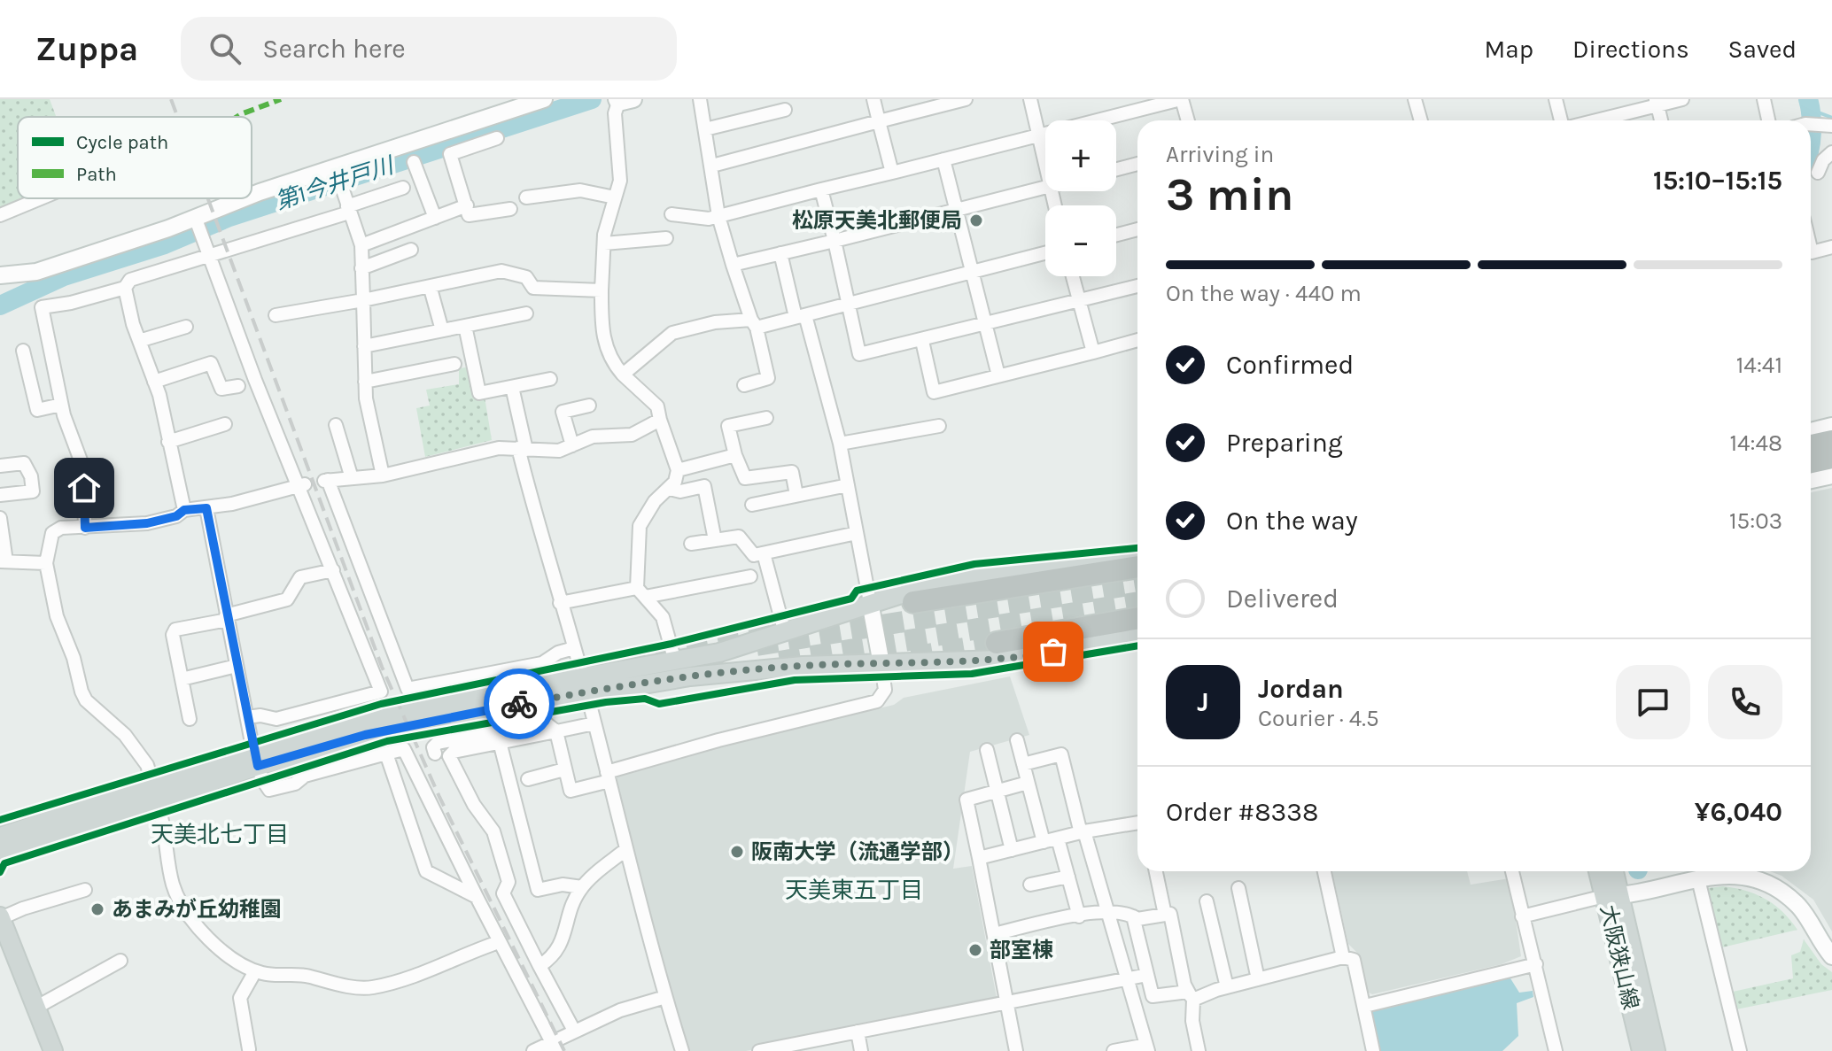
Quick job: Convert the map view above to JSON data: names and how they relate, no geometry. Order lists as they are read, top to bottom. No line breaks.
{"streets":{"main road":["大阪狭山線"]},"districts":["天美北七丁目","天美東五丁目"],"water":["第1今井戸川"],"places":["松原天美北郵便局","阪南大学（流通学部）","あまみが丘幼稚園","部室棟"],"legend":["Cycle path","Path"],"page":{"header":"Zuppa","search":"Search here","nav":["Map","Directions","Saved"],"map_buttons":["+","−"],"heading":["3 min","Arriving in","15:10–15:15"],"panel":["Jordan","Courier · 4.5","Order #8338","¥6,040"],"bar":"On the way · 440 m","list":[["Confirmed","14:41"],["Preparing","14:48"],["On the way","15:03"],"Delivered"],"round":"J"}}
